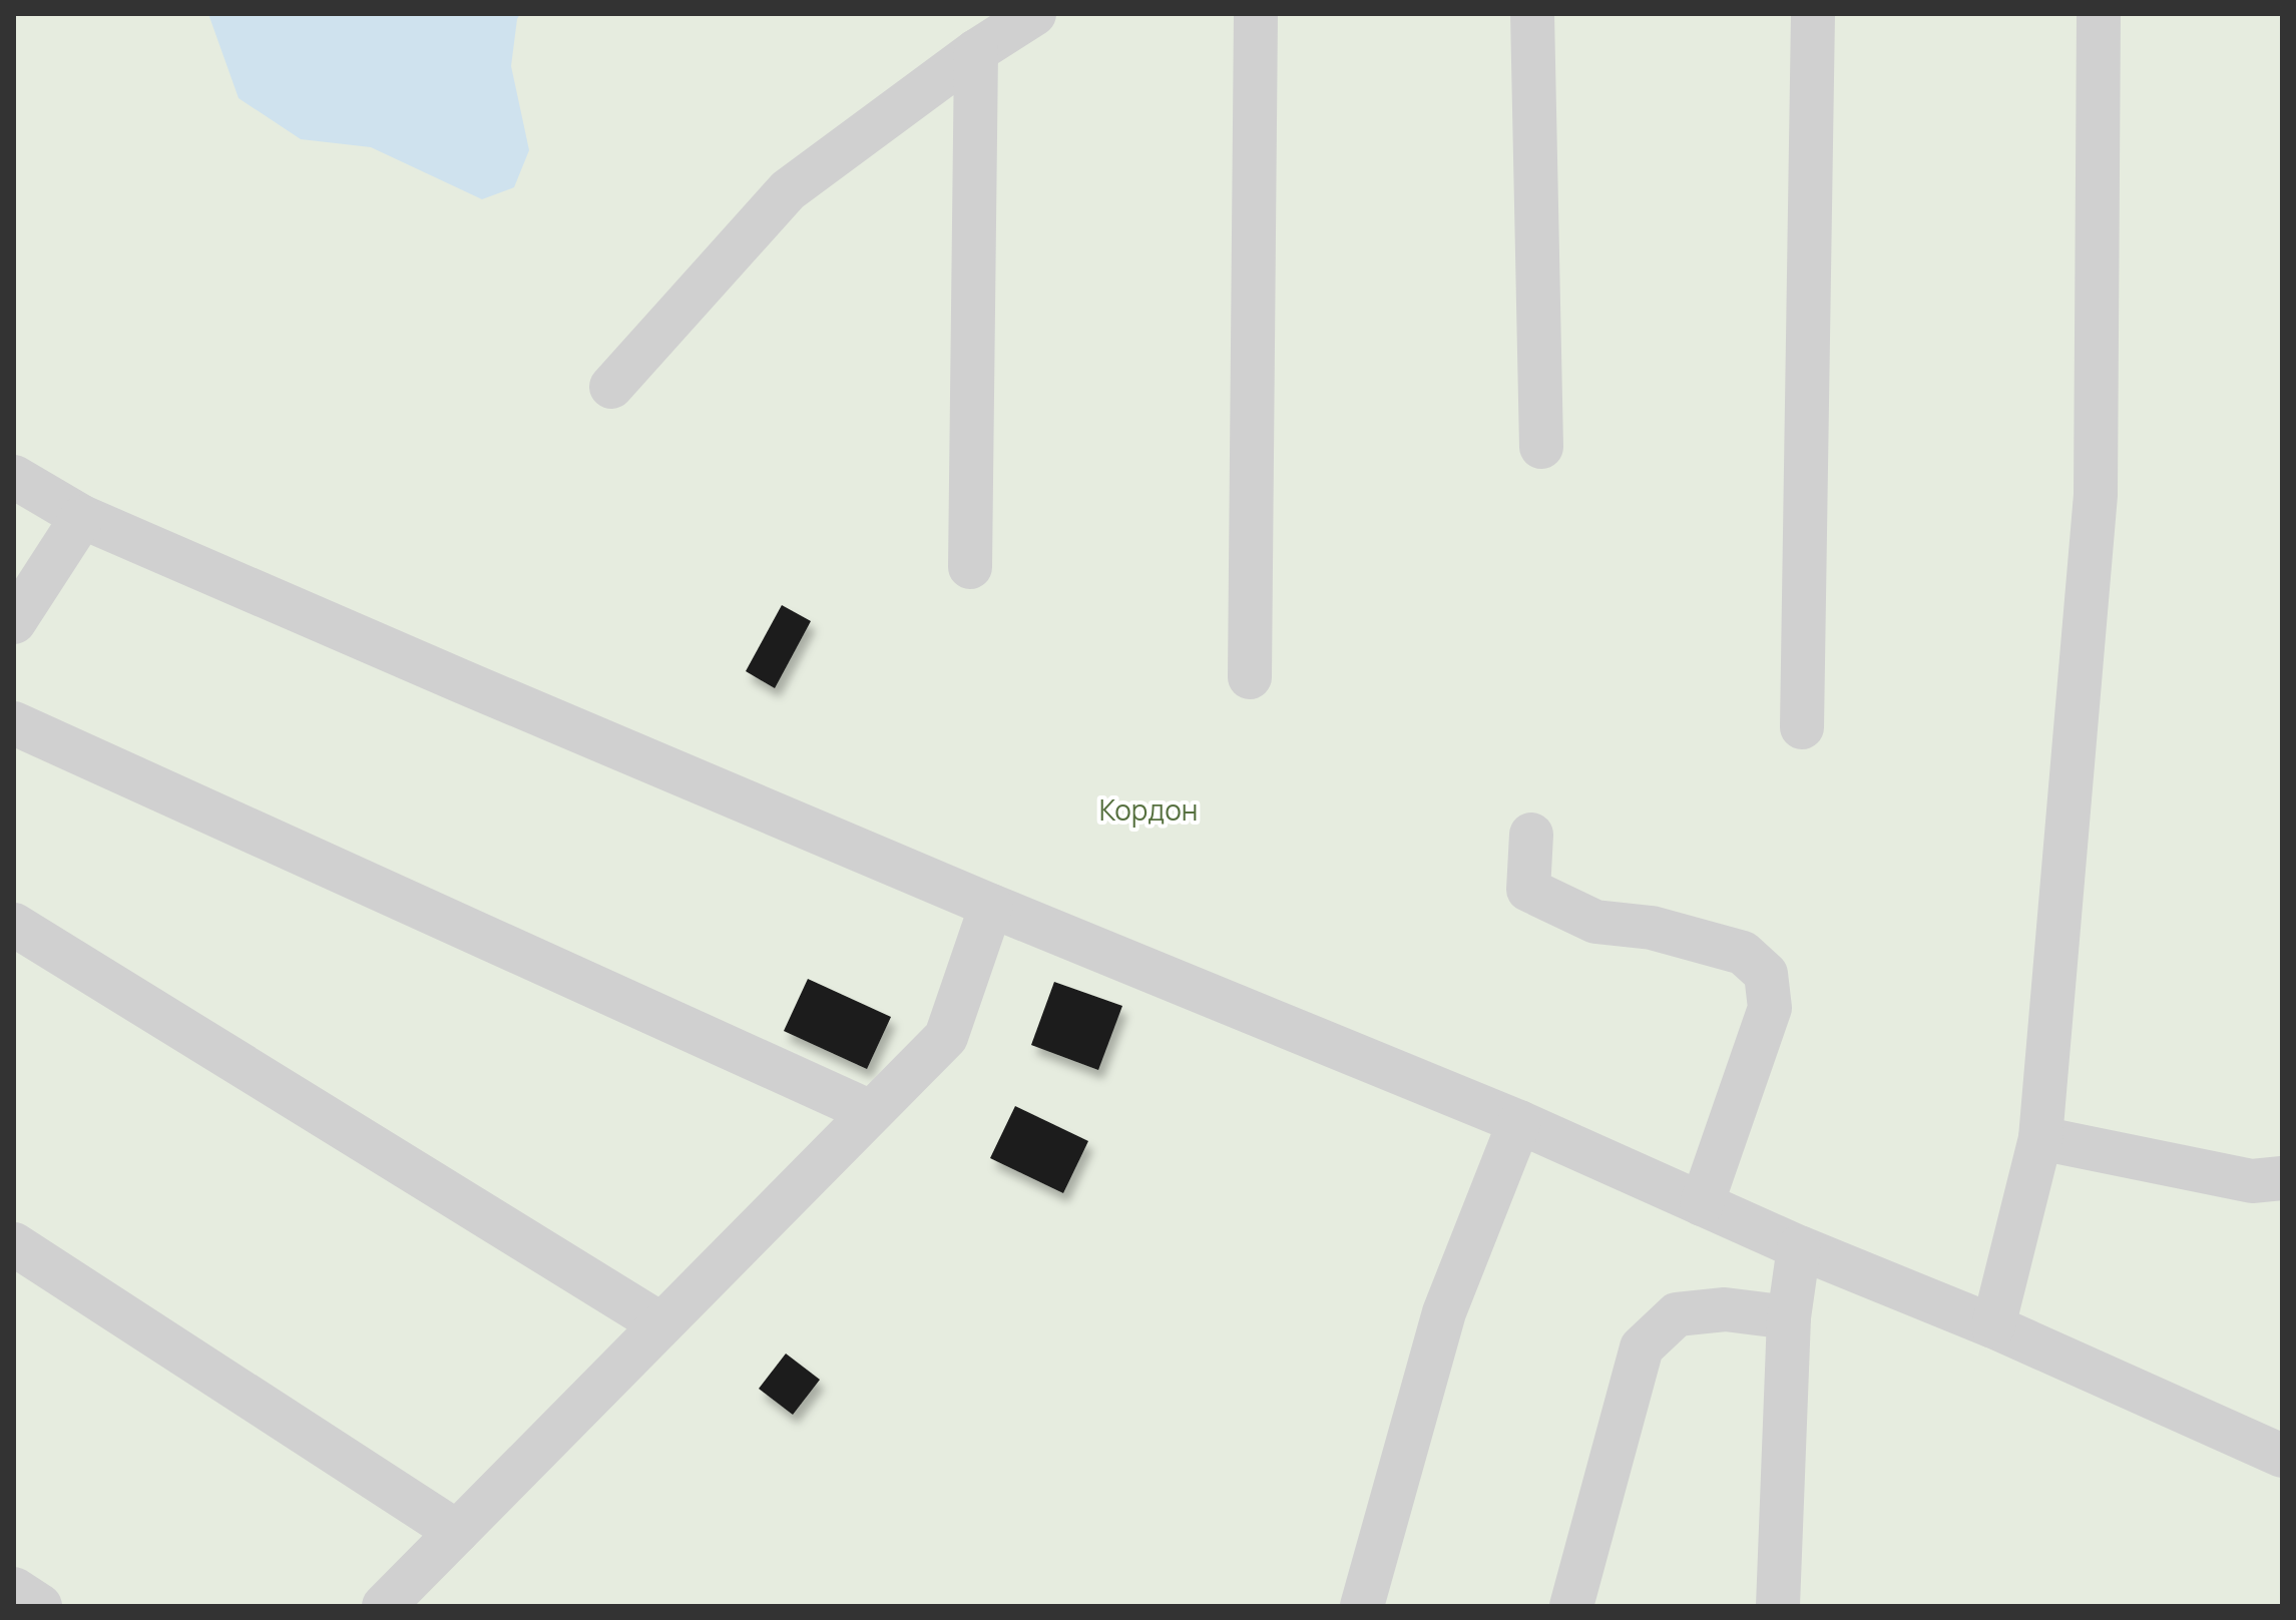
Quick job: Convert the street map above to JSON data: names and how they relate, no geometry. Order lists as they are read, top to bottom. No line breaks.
{"parks":["Кордон"]}
